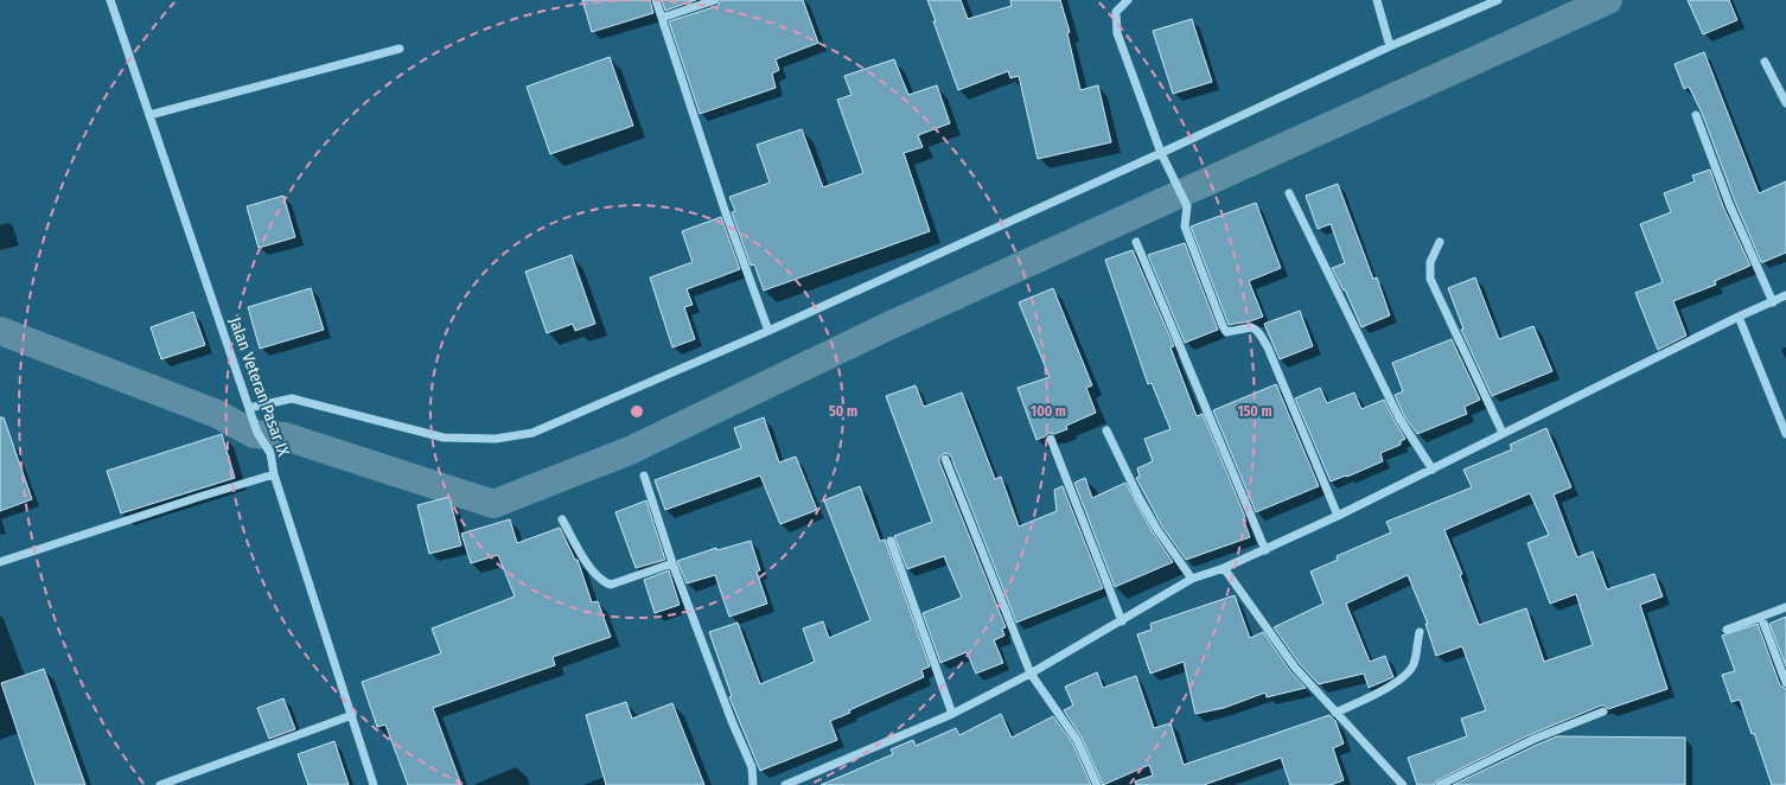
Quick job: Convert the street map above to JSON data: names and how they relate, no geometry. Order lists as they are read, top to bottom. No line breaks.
{"streets":{"street":["Jalan Veteran Pasar IX"]},"rings":["50 m","100 m","150 m"]}
